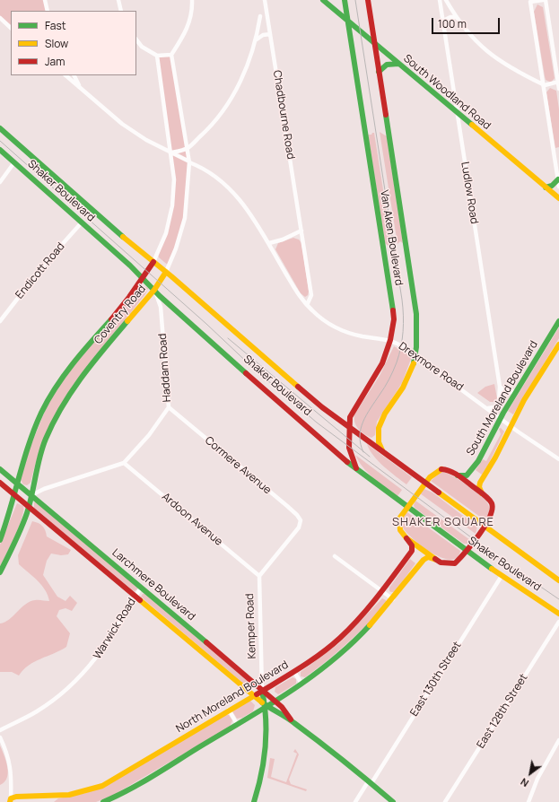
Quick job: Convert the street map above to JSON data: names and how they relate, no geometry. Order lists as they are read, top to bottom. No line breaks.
{"streets":{"main road":["South Woodland Road","Shaker Boulevard","Van Aken Boulevard","Coventry Road","South Moreland Boulevard","Larchmere Boulevard","Kemper Road","North Moreland Boulevard"],"street":["Chadbourne Road","Ludlow Road","Endicott Road","Drexmore Road","Haddam Road","Cormere Avenue","Ardoon Avenue","Warwick Road","East 130th Street","East 128th Street"]},"crossings":[["South Woodland Road","Ludlow Road"],["South Woodland Road","Van Aken Boulevard"],["Chadbourne Road","Drexmore Road"],["Shaker Boulevard","Van Aken Boulevard"],["Shaker Boulevard","Endicott Road"],["Shaker Boulevard","Coventry Road"],["Shaker Boulevard","Haddam Road"],["Shaker Boulevard","East 130th Street"],["Ludlow Road","Drexmore Road"],["Van Aken Boulevard","Drexmore Road"],["Coventry Road","Drexmore Road"],["Coventry Road","Haddam Road"],["Coventry Road","Larchmere Boulevard"],["Drexmore Road","South Moreland Boulevard"],["Haddam Road","Cormere Avenue"],["Haddam Road","Ardoon Avenue"],["Cormere Avenue","Ardoon Avenue"],["Cormere Avenue","Kemper Road"],["Ardoon Avenue","Kemper Road"],["Larchmere Boulevard","Kemper Road"],["Larchmere Boulevard","Warwick Road"],["Larchmere Boulevard","East 130th Street"],["Larchmere Boulevard","North Moreland Boulevard"],["Kemper Road","North Moreland Boulevard"]],"districts":["SHAKER SQUARE"],"legend":["Fast","Slow","Jam"],"scale_bar":"100 m","north":"bottom left"}
